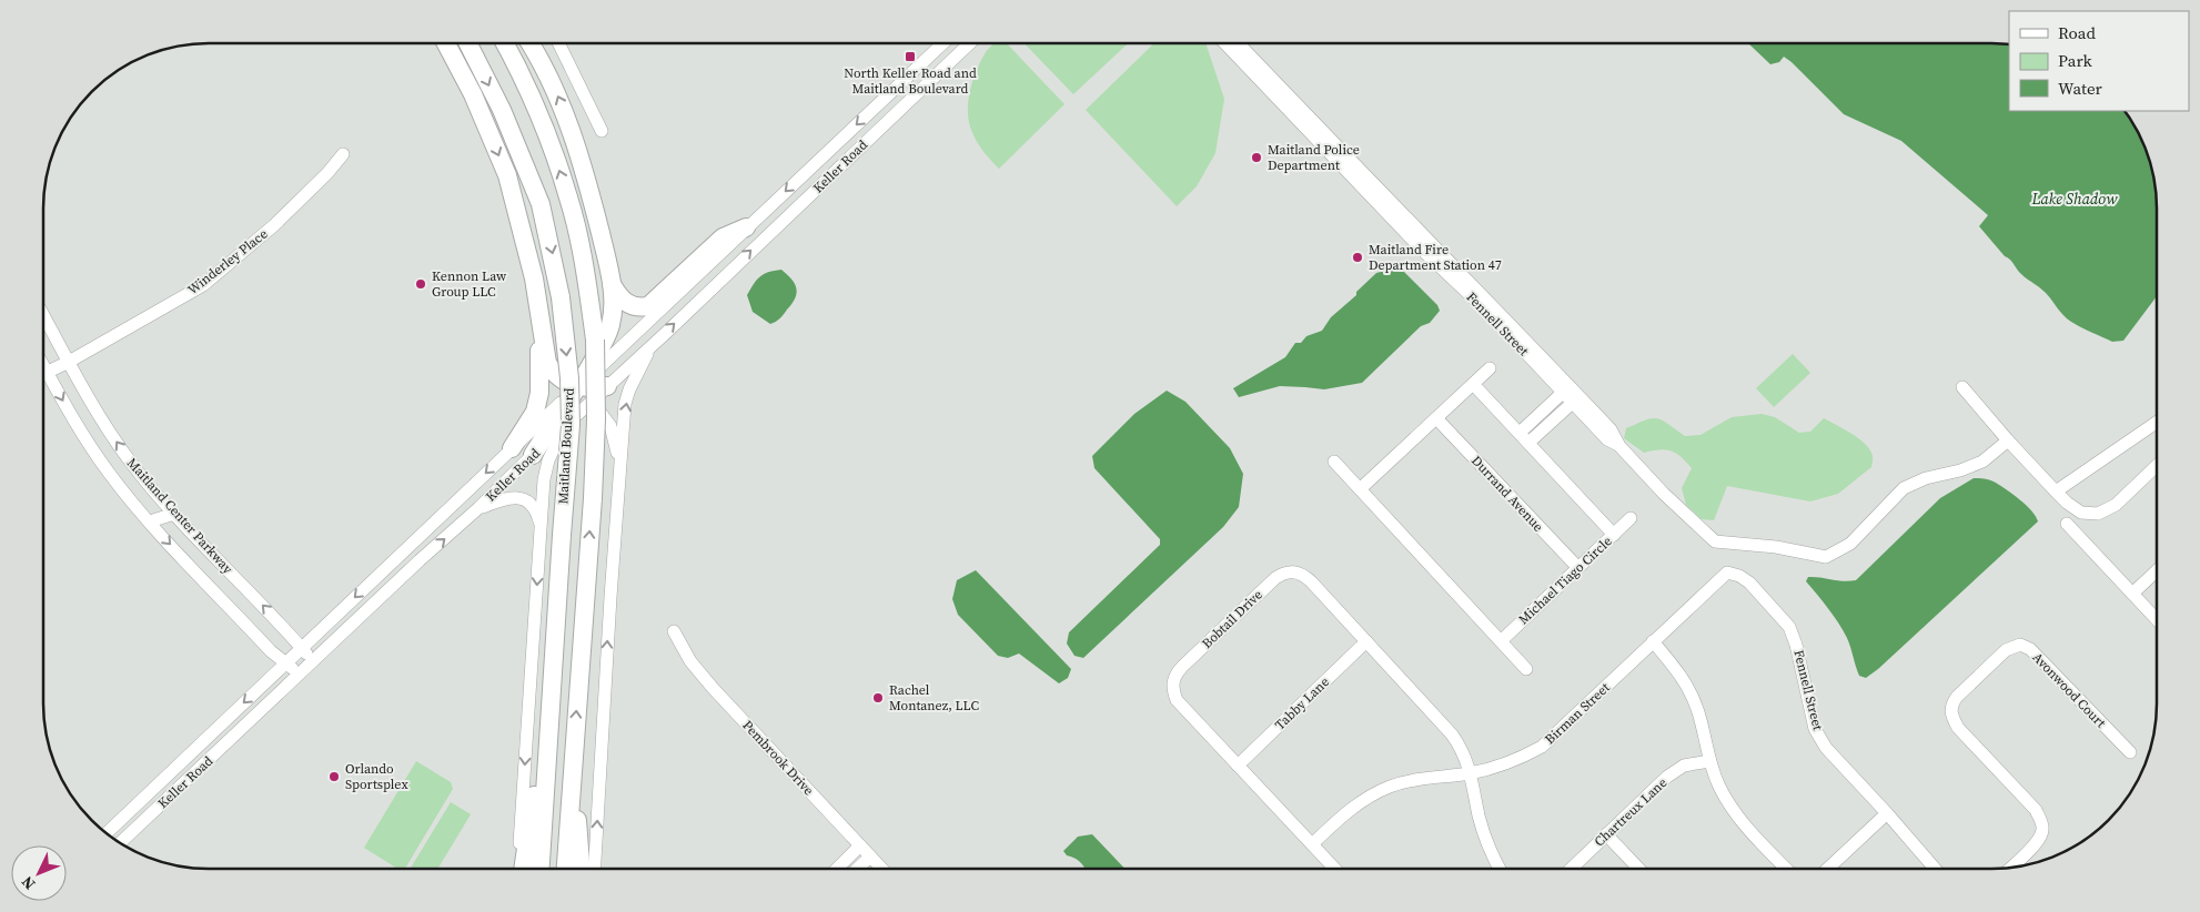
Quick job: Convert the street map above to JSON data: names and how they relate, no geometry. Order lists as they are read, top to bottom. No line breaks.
{"streets":{"highway":["Maitland Boulevard"],"street":["Keller Road","Winderley Place","Fennell Street","Durrand Avenue","Maitland Center Parkway","Michael Tiago Circle","Bobtail Drive","Avonwood Court","Tabby Lane","Birman Street","Pembrook Drive","Chartreux Lane"]},"crossings":[["Keller Road","Maitland Center Parkway"],["Winderley Place","Maitland Center Parkway"],["Fennell Street","Birman Street"],["Durrand Avenue","Michael Tiago Circle"],["Bobtail Drive","Tabby Lane"],["Bobtail Drive","Birman Street"]],"water":["Lake Shadow"],"places":{"transit":["North Keller Road and Maitland Boulevard"],"other":["Maitland Police Department","Maitland Fire Department Station 47","Kennon Law Group LLC","Rachel Montanez, LLC","Orlando Sportsplex"]},"legend":["Road","Park","Water"],"north":"bottom left"}
